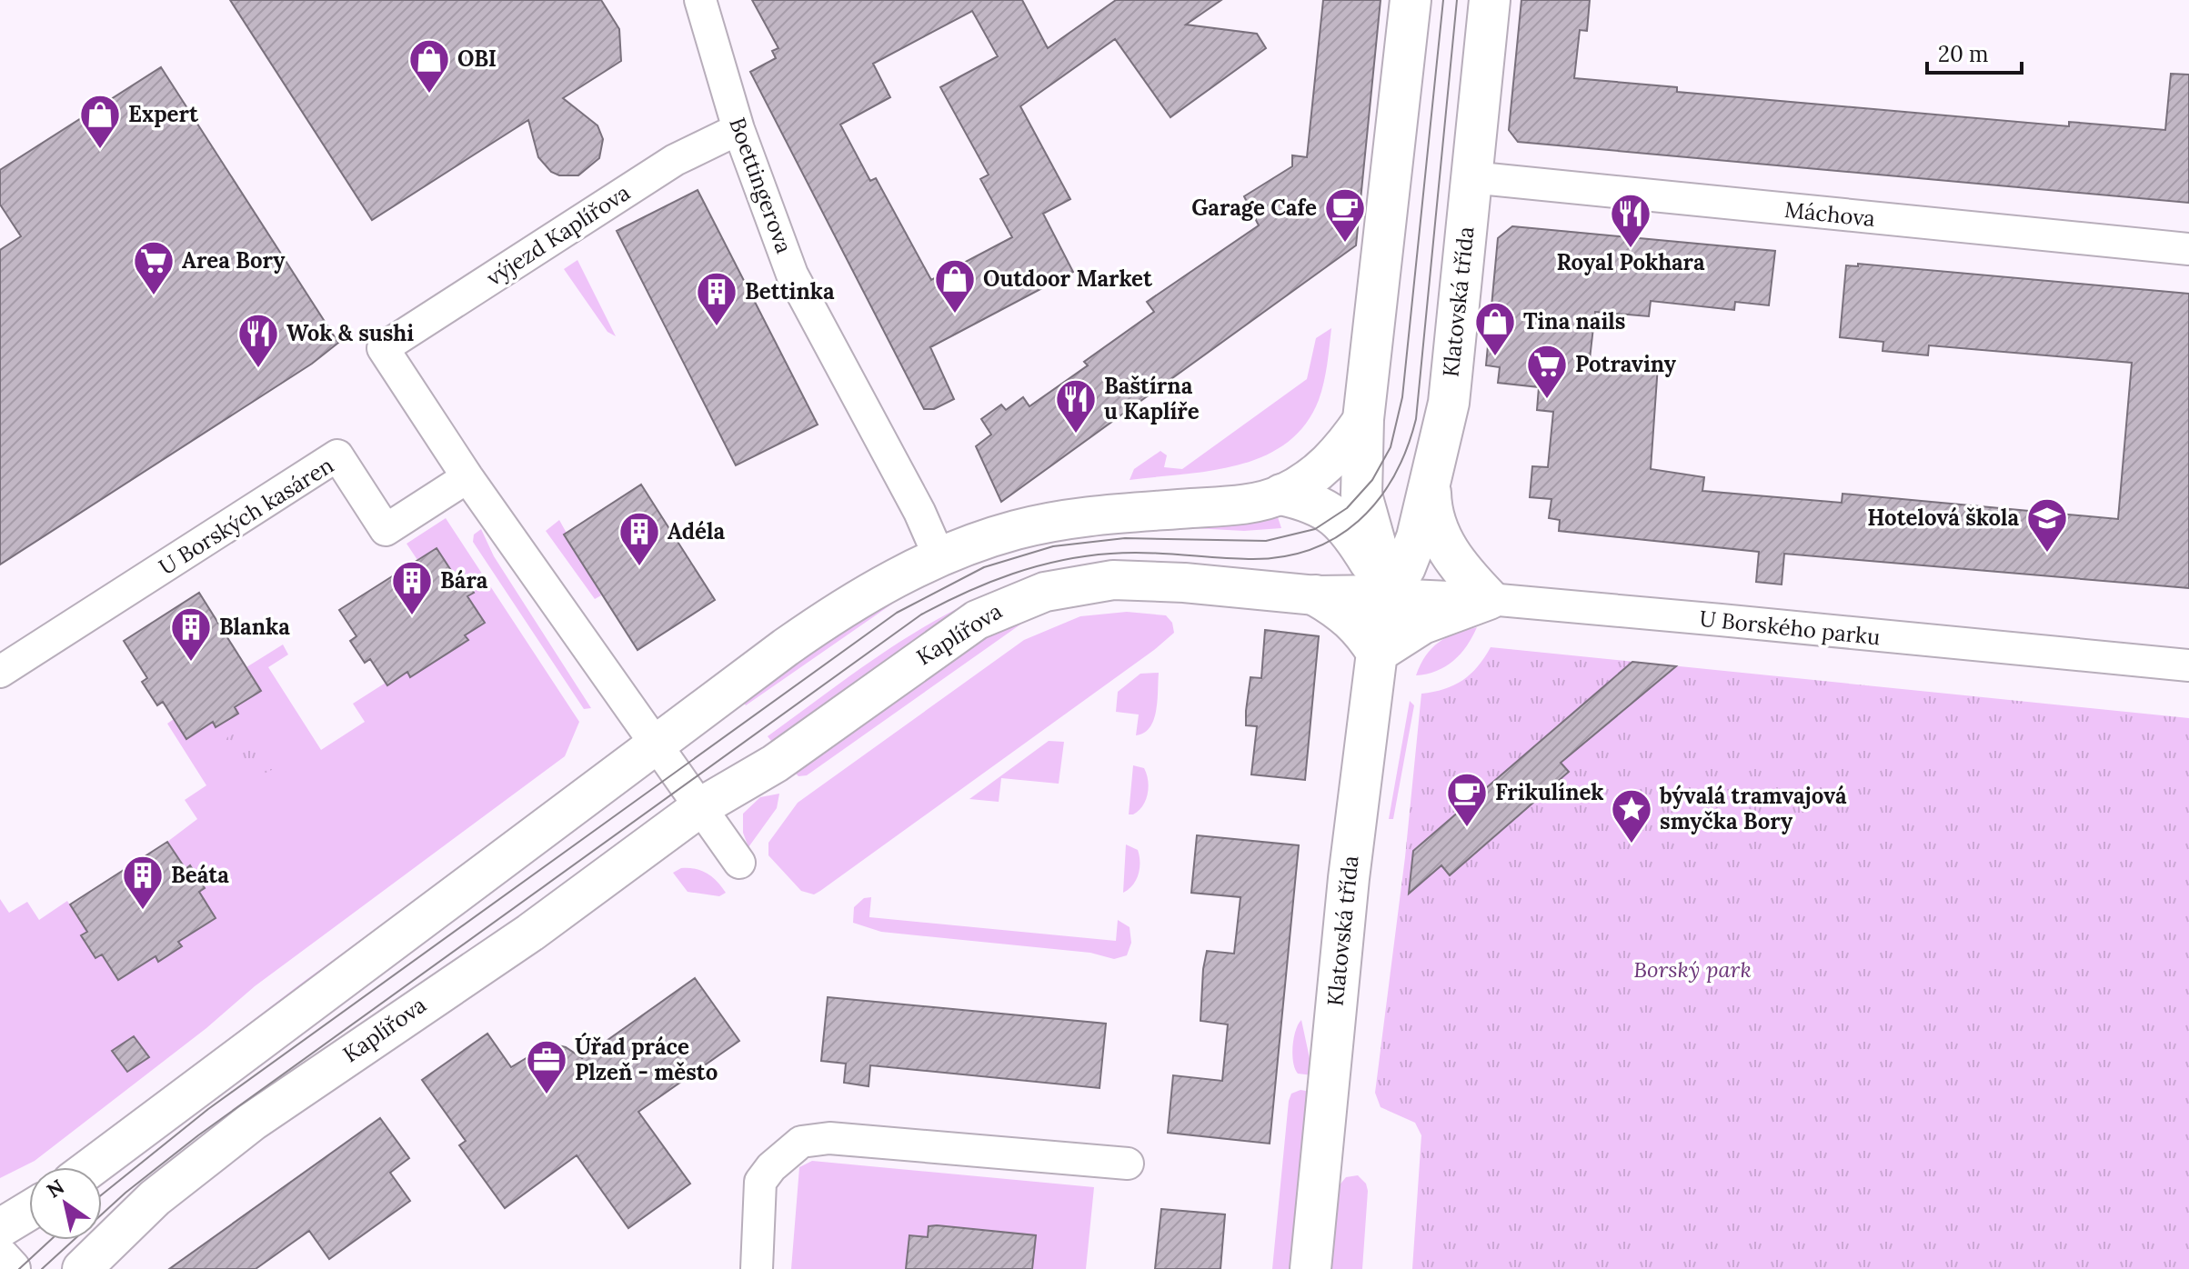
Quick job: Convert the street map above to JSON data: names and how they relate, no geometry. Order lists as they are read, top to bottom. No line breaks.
{"streets":{"main road":["Klatovská třída"],"street":["Boettingerova","Máchova","výjezd Kaplířova","U Borských kasáren","U Borského parku","Kaplířova"]},"crossings":[["Boettingerova","výjezd Kaplířova"],["Máchova","Klatovská třída"],["výjezd Kaplířova","U Borských kasáren"],["Klatovská třída","U Borského parku"],["Klatovská třída","Kaplířova"],["U Borského parku","Kaplířova"]],"parks":["Borský park"],"places":{"shop":["OBI","Expert","Outdoor Market","Tina nails"],"cafe":["Garage Cafe","Frikulínek"],"restaurant":["Royal Pokhara","Wok & sushi","Baštírna u Kaplíře"],"supermarket":["Area Bory","Potraviny"],"building":["Bettinka","Adéla","Bára","Blanka","Beáta"],"school or university":["Hotelová škola"],"place":["bývalá tramvajová smyčka Bory"],"office":["Úřad práce Plzeň - město"]},"scale_bar":"20 m","north":"top left"}
